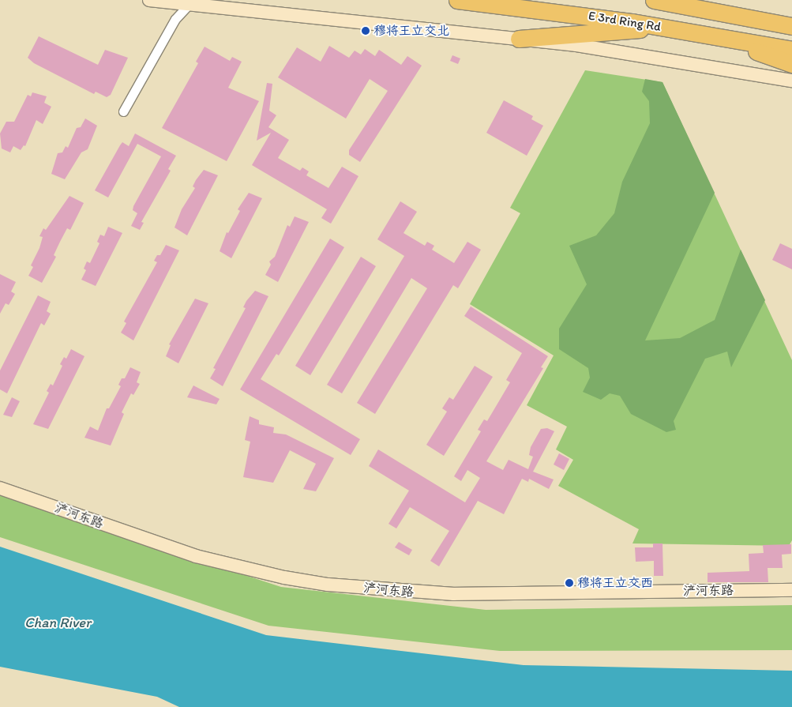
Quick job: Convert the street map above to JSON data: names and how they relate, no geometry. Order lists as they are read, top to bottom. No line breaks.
{"streets":{"highway":["E 3rd Ring Rd"],"street":["浐河东路"]},"water":["Chan River"],"places":["穆将王立交北","穆将王立交西"]}
